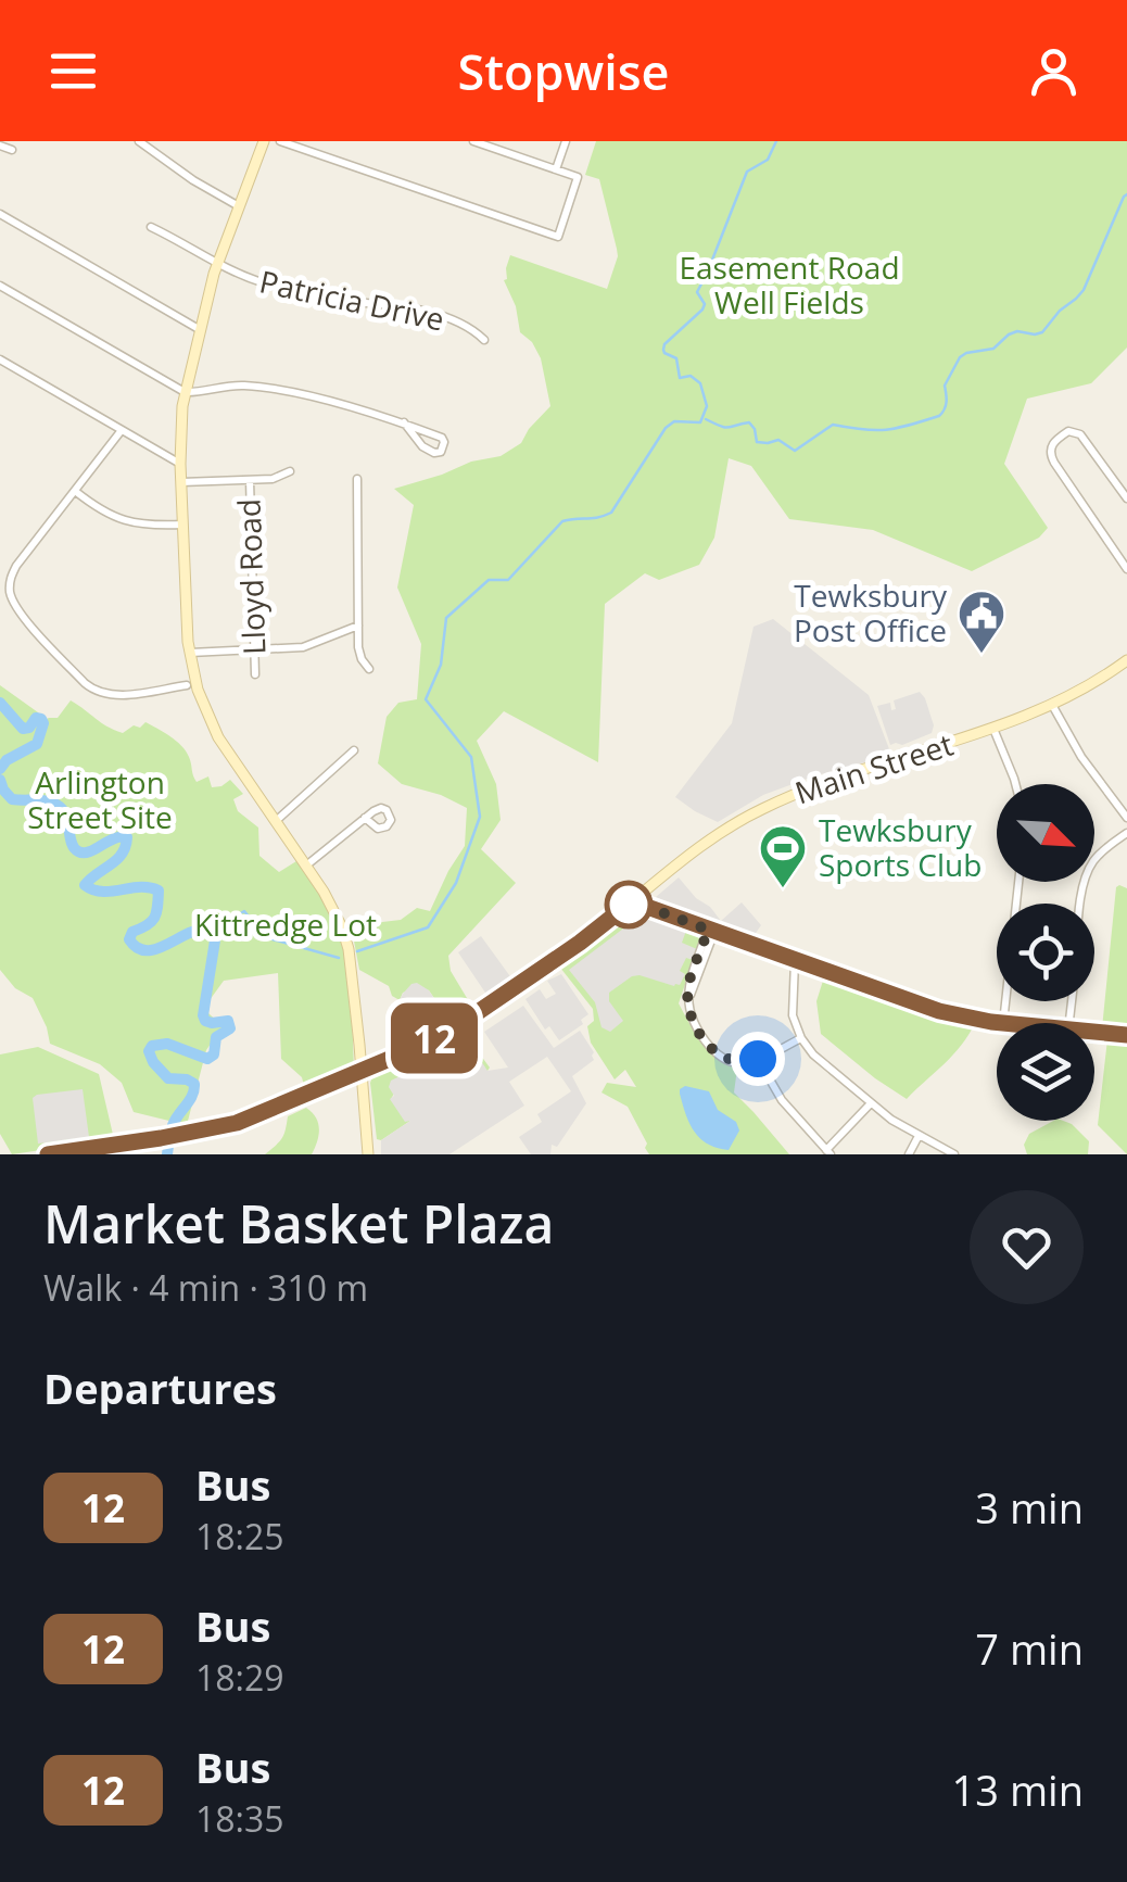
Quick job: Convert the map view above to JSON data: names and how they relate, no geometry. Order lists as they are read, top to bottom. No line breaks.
{"streets":{"main road":["Main Street"],"street":["Patricia Drive","Lloyd Road"]},"parks":["Easement Road Well Fields","Arlington Street Site","Kittredge Lot"],"places":{"public building":["Tewksbury Post Office"],"sports":["Tewksbury Sports Club"]},"lines":["bus line 12"],"north":"bottom right","page":{"header":"Stopwise","on_map":"12","heading":[["Market Basket Plaza","Walk · 4 min · 310 m"],"Departures"],"list":[{"mark":"12","name":"Bus","note":"18:25","value":"3 min"},{"mark":"12","name":"Bus","note":"18:29","value":"7 min"},{"mark":"12","name":"Bus","note":"18:35","value":"13 min"}]}}
